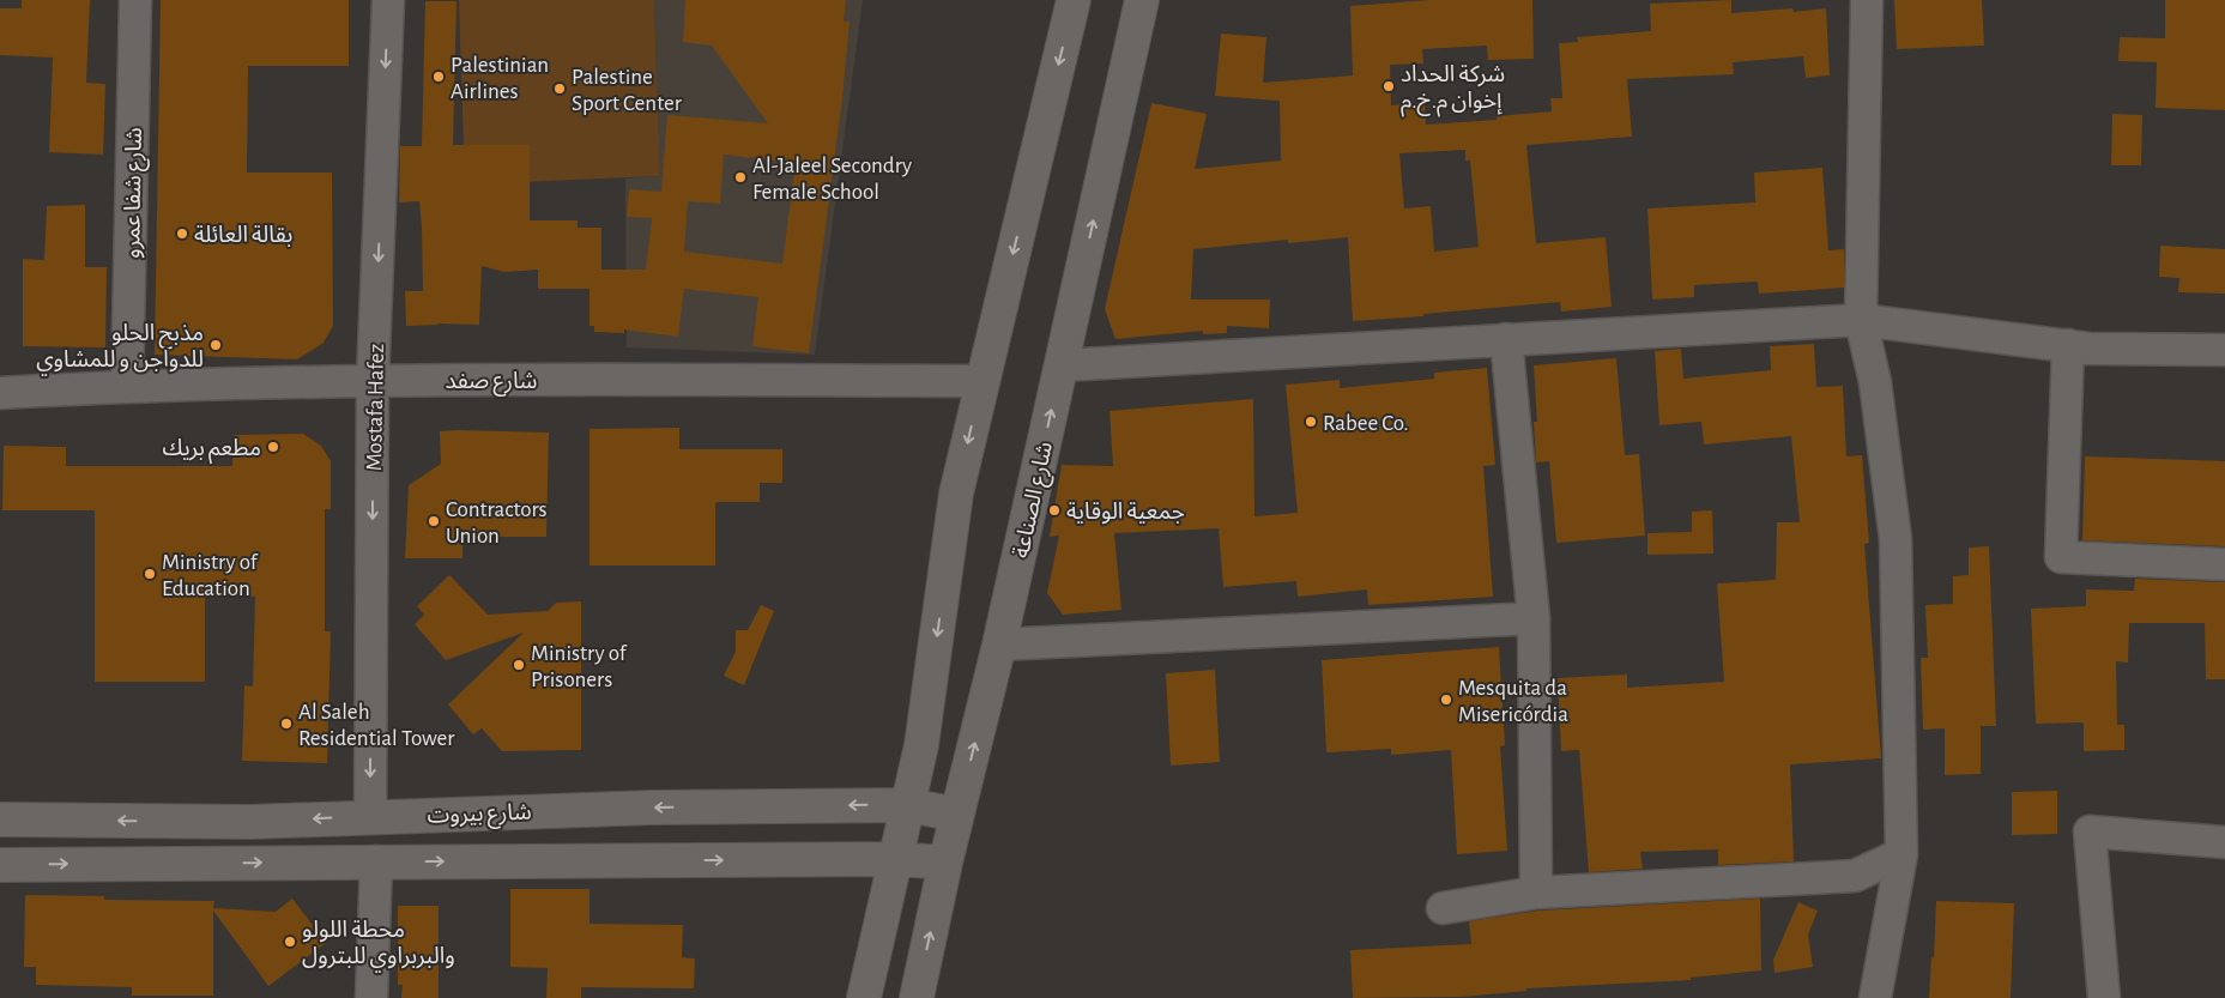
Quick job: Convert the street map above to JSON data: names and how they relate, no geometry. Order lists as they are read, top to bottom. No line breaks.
{"streets":{"main road":["شارع الصناعة","شارع بيروت"],"street":["شارع شفا عمرو","شارع صفد","Mostafa Hafez"]},"crossings":[["شارع شفا عمرو","شارع صفد"],["شارع صفد","Mostafa Hafez"],["Mostafa Hafez","شارع بيروت"],["شارع الصناعة","شارع بيروت"]],"one_way":["Mostafa Hafez"],"places":["Palestinian Airlines","شركة الحداد إخوان م.خ.م","Palestine Sport Center","Al-Jaleel Secondry Female School","بقالة العائلة","مذبح الحلو للدواجن و للمشاوي","Rabee Co.","مطعم بريك","جمعية الوقاية","Contractors Union","Ministry of Education","Ministry of Prisoners","Mesquita da Misericórdia","Al Saleh Residential Tower","محطة اللولو والبربراوي للبترول"]}
